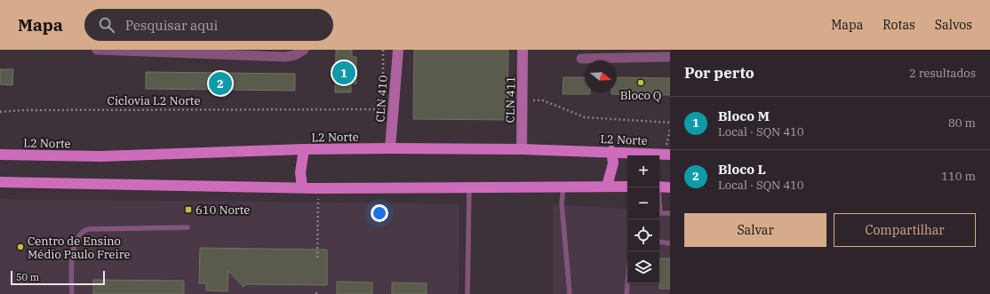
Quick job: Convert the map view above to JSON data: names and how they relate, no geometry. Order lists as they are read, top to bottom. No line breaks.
{"streets":{"main road":["L2 Norte"],"street":["CLN 410","CLN 411"],"path":["Ciclovia L2 Norte"]},"crossings":[["CLN 410","Ciclovia L2 Norte"],["CLN 410","L2 Norte"],["CLN 411","L2 Norte"]],"places":{"other":["Bloco Q","Centro de Ensino Médio Paulo Freire"],"transit":["610 Norte"]},"scale_bar":"50 m","north":"right","page":{"header":"Mapa","search":"Pesquisar aqui","nav":["Mapa","Rotas","Salvos"],"heading":["Por perto","2 resultados"],"pins":["1","2"],"list":[{"mark":"1","name":"Bloco M","note":"Local · SQN 410","value":"80 m"},{"mark":"2","name":"Bloco L","note":"Local · SQN 410","value":"110 m"}],"map_buttons":["+","−"],"buttons":["Salvar","Compartilhar"],"scale":"50 m"}}
